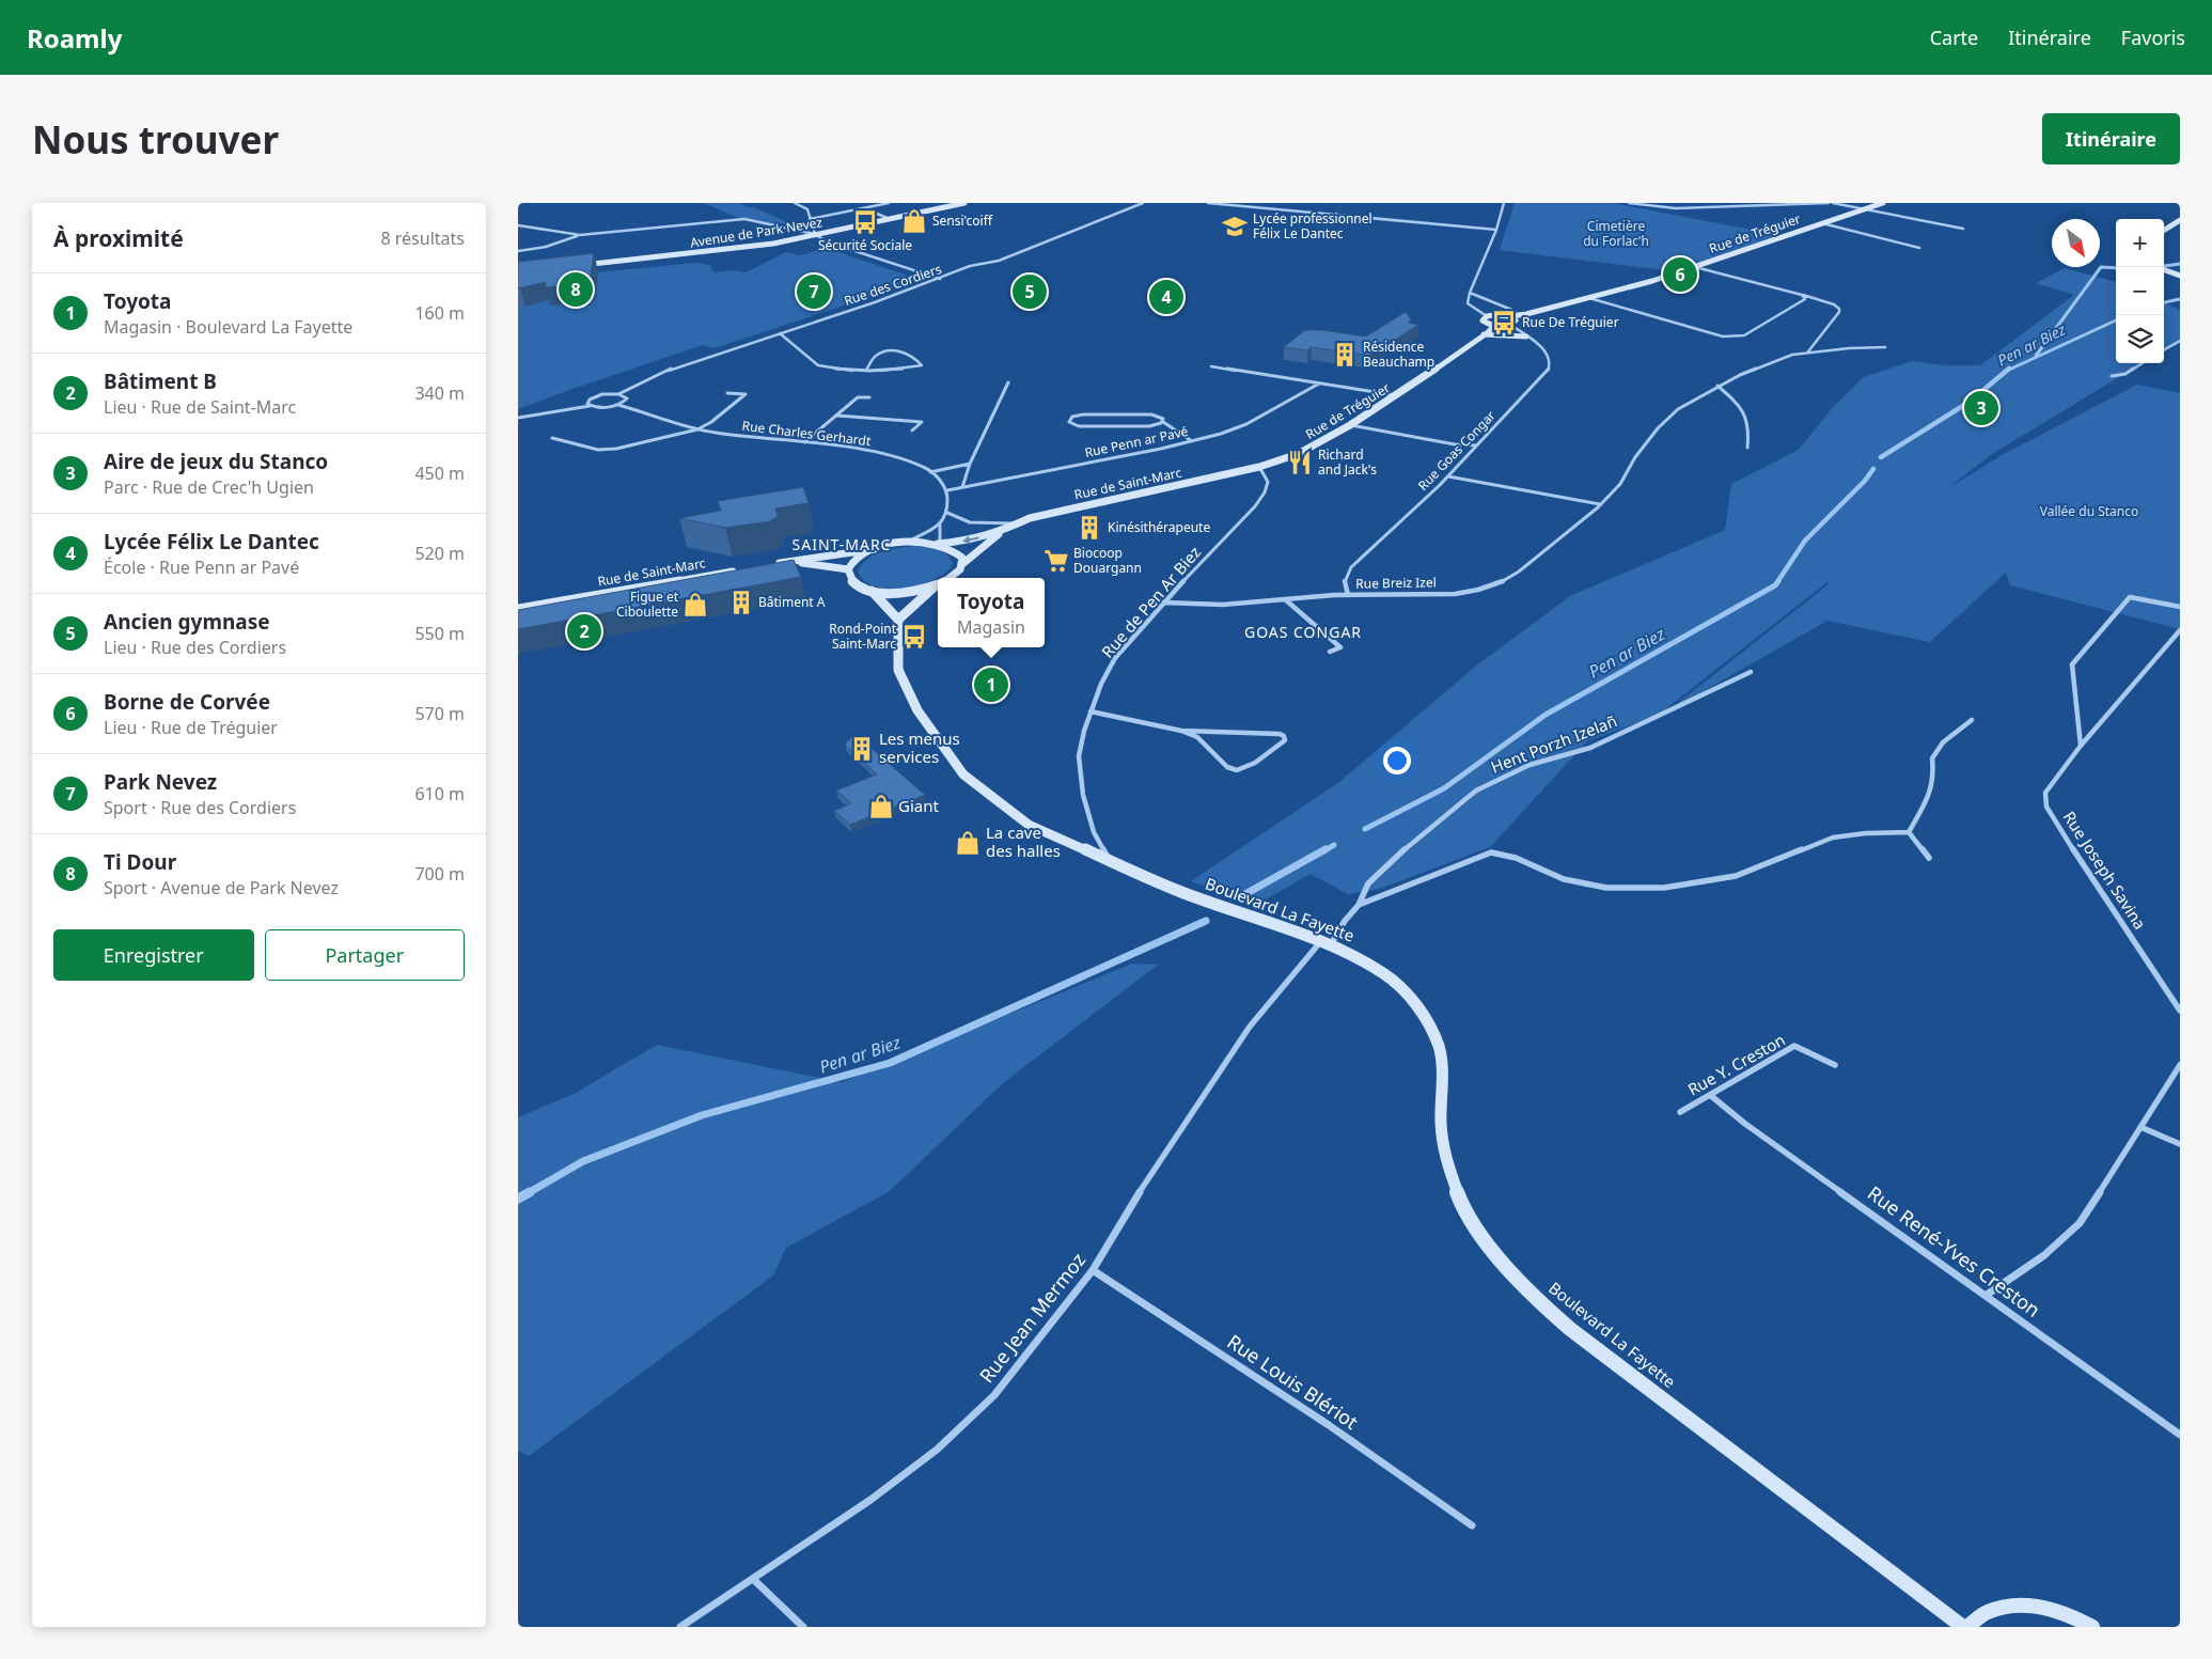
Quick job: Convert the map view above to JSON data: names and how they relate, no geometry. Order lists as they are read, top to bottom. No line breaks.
{"streets":{"main road":["Avenue de Park Nevez","Rue de Tréguier","Rue de Saint-Marc","Boulevard La Fayette"],"street":["Rue des Cordiers","Rue Charles Gerhardt","Rue Penn ar Pavé","Rue Goas Congar","Rue Breiz Izel","Rue de Pen Ar Biez","Hent Porzh Izelañ","Rue Joseph Savina","Rue Y. Creston","Rue René-Yves Creston","Rue Jean Mermoz","Rue Louis Blériot"]},"crossings":[["Rue de Tréguier","Rue de Saint-Marc"],["Rue de Tréguier","Rue de Pen Ar Biez"],["Rue des Cordiers","Rue Charles Gerhardt"],["Rue Charles Gerhardt","Rue Penn ar Pavé"],["Rue Goas Congar","Rue Breiz Izel"],["Rue de Saint-Marc","Rue de Pen Ar Biez"],["Rue Breiz Izel","Rue de Pen Ar Biez"],["Rue de Pen Ar Biez","Boulevard La Fayette"],["Hent Porzh Izelañ","Boulevard La Fayette"],["Hent Porzh Izelañ","Rue Jean Mermoz"],["Boulevard La Fayette","Rue Jean Mermoz"],["Rue Y. Creston","Rue René-Yves Creston"],["Rue Jean Mermoz","Rue Louis Blériot"]],"districts":["SAINT-MARC","GOAS CONGAR"],"water":["Pen ar Biez"],"parks":["Cimetière du Forlac’h","Vallée du Stanco"],"places":{"shop":["Sensi'coiff","Figue et Ciboulette","Giant","La cave des halles"],"bus stop":["Sécurité Sociale","Rue De Tréguier","Rond-Point Saint-Marc"],"school or university":["Lycée professionnel Félix Le Dantec"],"building":["Résidence Beauchamp","Kinésithérapeute","Bâtiment A","Les menus services"],"restaurant":["Richard and Jack's"],"supermarket":["Biocoop Douargann"]},"north":"bottom right","page":{"header":"Roamly","nav":["Carte","Itinéraire","Favoris"],"buttons":["Itinéraire",["Enregistrer","Partager"]],"title":"Nous trouver","heading":["À proximité","8 résultats"],"map_buttons":["+","−"],"pins":["6","8","5","7","4","3","2","1"],"list":[{"mark":"1","name":"Toyota","note":"Magasin · Boulevard La Fayette","value":"160 m"},{"mark":"2","name":"Bâtiment B","note":"Lieu · Rue de Saint-Marc","value":"340 m"},{"mark":"3","name":"Aire de jeux du Stanco","note":"Parc · Rue de Crec'h Ugien","value":"450 m"},{"mark":"4","name":"Lycée Félix Le Dantec","note":"École · Rue Penn ar Pavé","value":"520 m"},{"mark":"5","name":"Ancien gymnase","note":"Lieu · Rue des Cordiers","value":"550 m"},{"mark":"6","name":"Borne de Corvée","note":"Lieu · Rue de Tréguier","value":"570 m"},{"mark":"7","name":"Park Nevez","note":"Sport · Rue des Cordiers","value":"610 m"},{"mark":"8","name":"Ti Dour","note":"Sport · Avenue de Park Nevez","value":"700 m"}],"popup":["Toyota","Magasin"]}}
